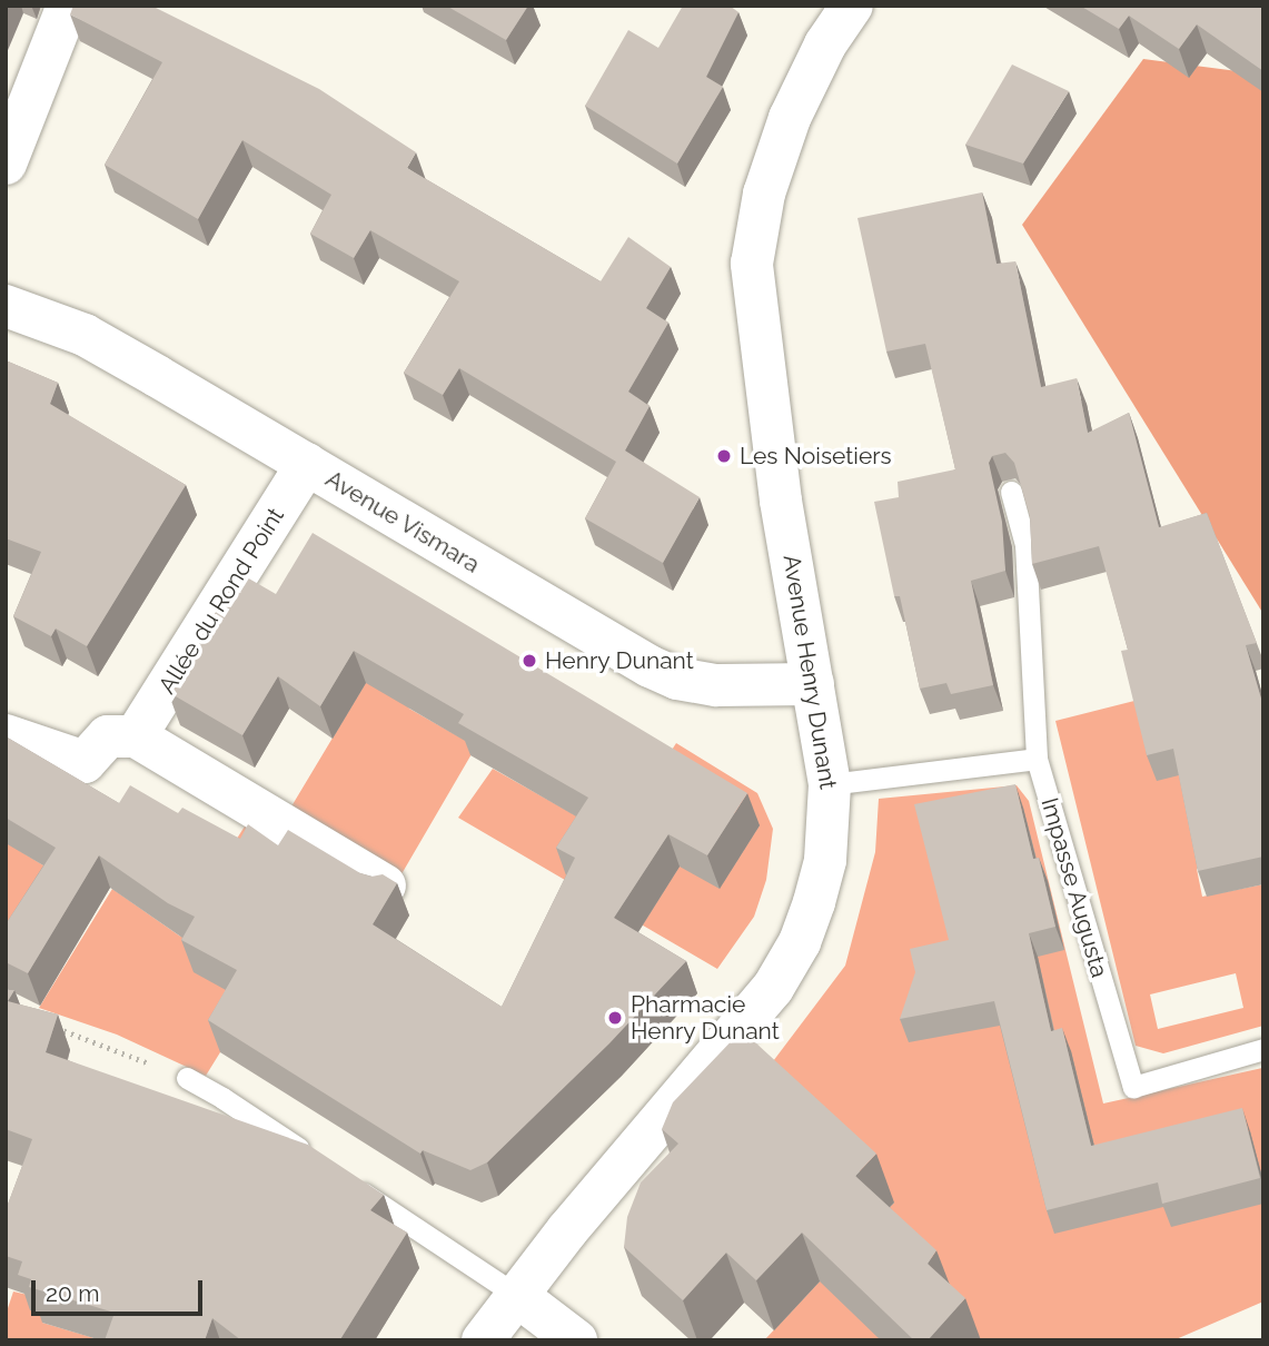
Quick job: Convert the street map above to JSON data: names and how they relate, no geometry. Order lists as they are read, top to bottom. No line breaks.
{"streets":{"street":["Avenue Vismara","Allée du Rond Point","Avenue Henry Dunant"],"lane":["Impasse Augusta"]},"crossings":[["Avenue Vismara","Allée du Rond Point"],["Avenue Vismara","Avenue Henry Dunant"]],"places":["Les Noisetiers","Henry Dunant","Pharmacie Henry Dunant"],"scale_bar":"20 m"}
